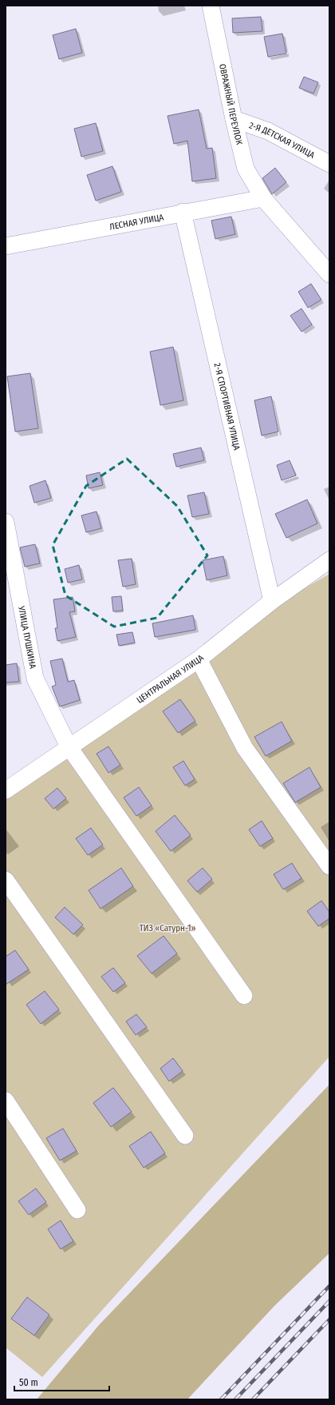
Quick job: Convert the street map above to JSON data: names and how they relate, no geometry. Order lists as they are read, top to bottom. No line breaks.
{"streets":{"street":["ОВРАЖНЫЙ ПЕРЕУЛОК","2-Я ДЕТСКАЯ УЛИЦА","ЛЕСНАЯ УЛИЦА","2-Я СПОРТИВНАЯ УЛИЦА","УЛИЦА ПУШКИНА","ЦЕНТРАЛЬНАЯ УЛИЦА"]},"crossings":[["ОВРАЖНЫЙ ПЕРЕУЛОК","2-Я ДЕТСКАЯ УЛИЦА"],["ОВРАЖНЫЙ ПЕРЕУЛОК","ЛЕСНАЯ УЛИЦА"],["ЛЕСНАЯ УЛИЦА","2-Я СПОРТИВНАЯ УЛИЦА"],["2-Я СПОРТИВНАЯ УЛИЦА","ЦЕНТРАЛЬНАЯ УЛИЦА"],["УЛИЦА ПУШКИНА","ЦЕНТРАЛЬНАЯ УЛИЦА"]],"parks":["ТИЗ «Сатурн-1»"],"scale_bar":"50 m"}
